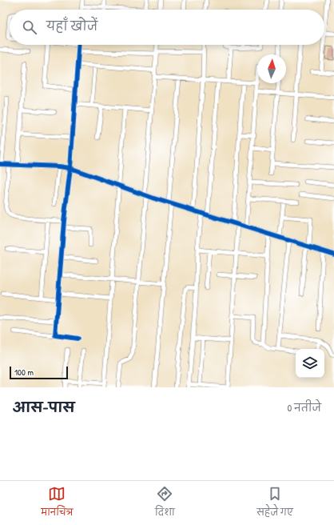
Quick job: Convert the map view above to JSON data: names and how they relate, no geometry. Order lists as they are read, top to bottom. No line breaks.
{"scale_bar":"100 m","north":"top","page":{"search":"यहाँ खोजें","scale":"100 m","heading":["आस-पास","0 नतीजे"],"nav":["मानचित्र","दिशा","सहेजे गए"]}}
